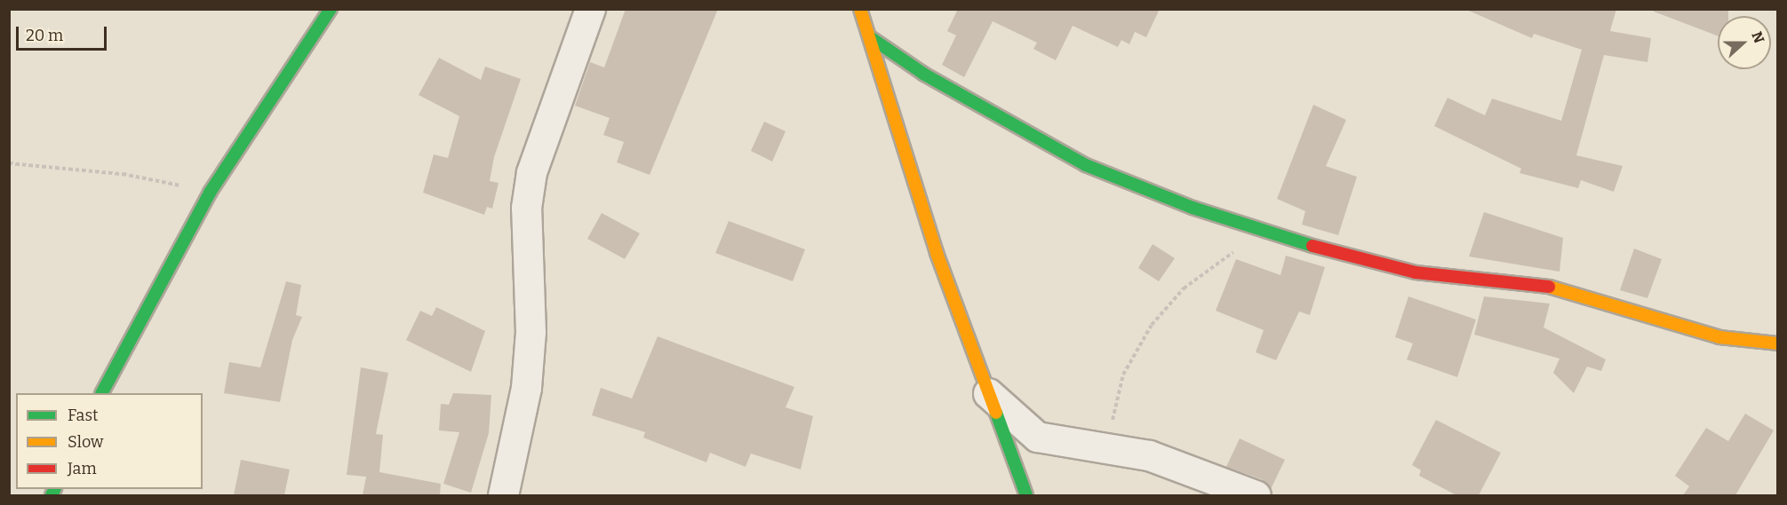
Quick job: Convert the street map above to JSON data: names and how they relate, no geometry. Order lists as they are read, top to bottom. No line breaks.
{"legend":["Fast","Slow","Jam"],"scale_bar":"20 m","north":"right"}
